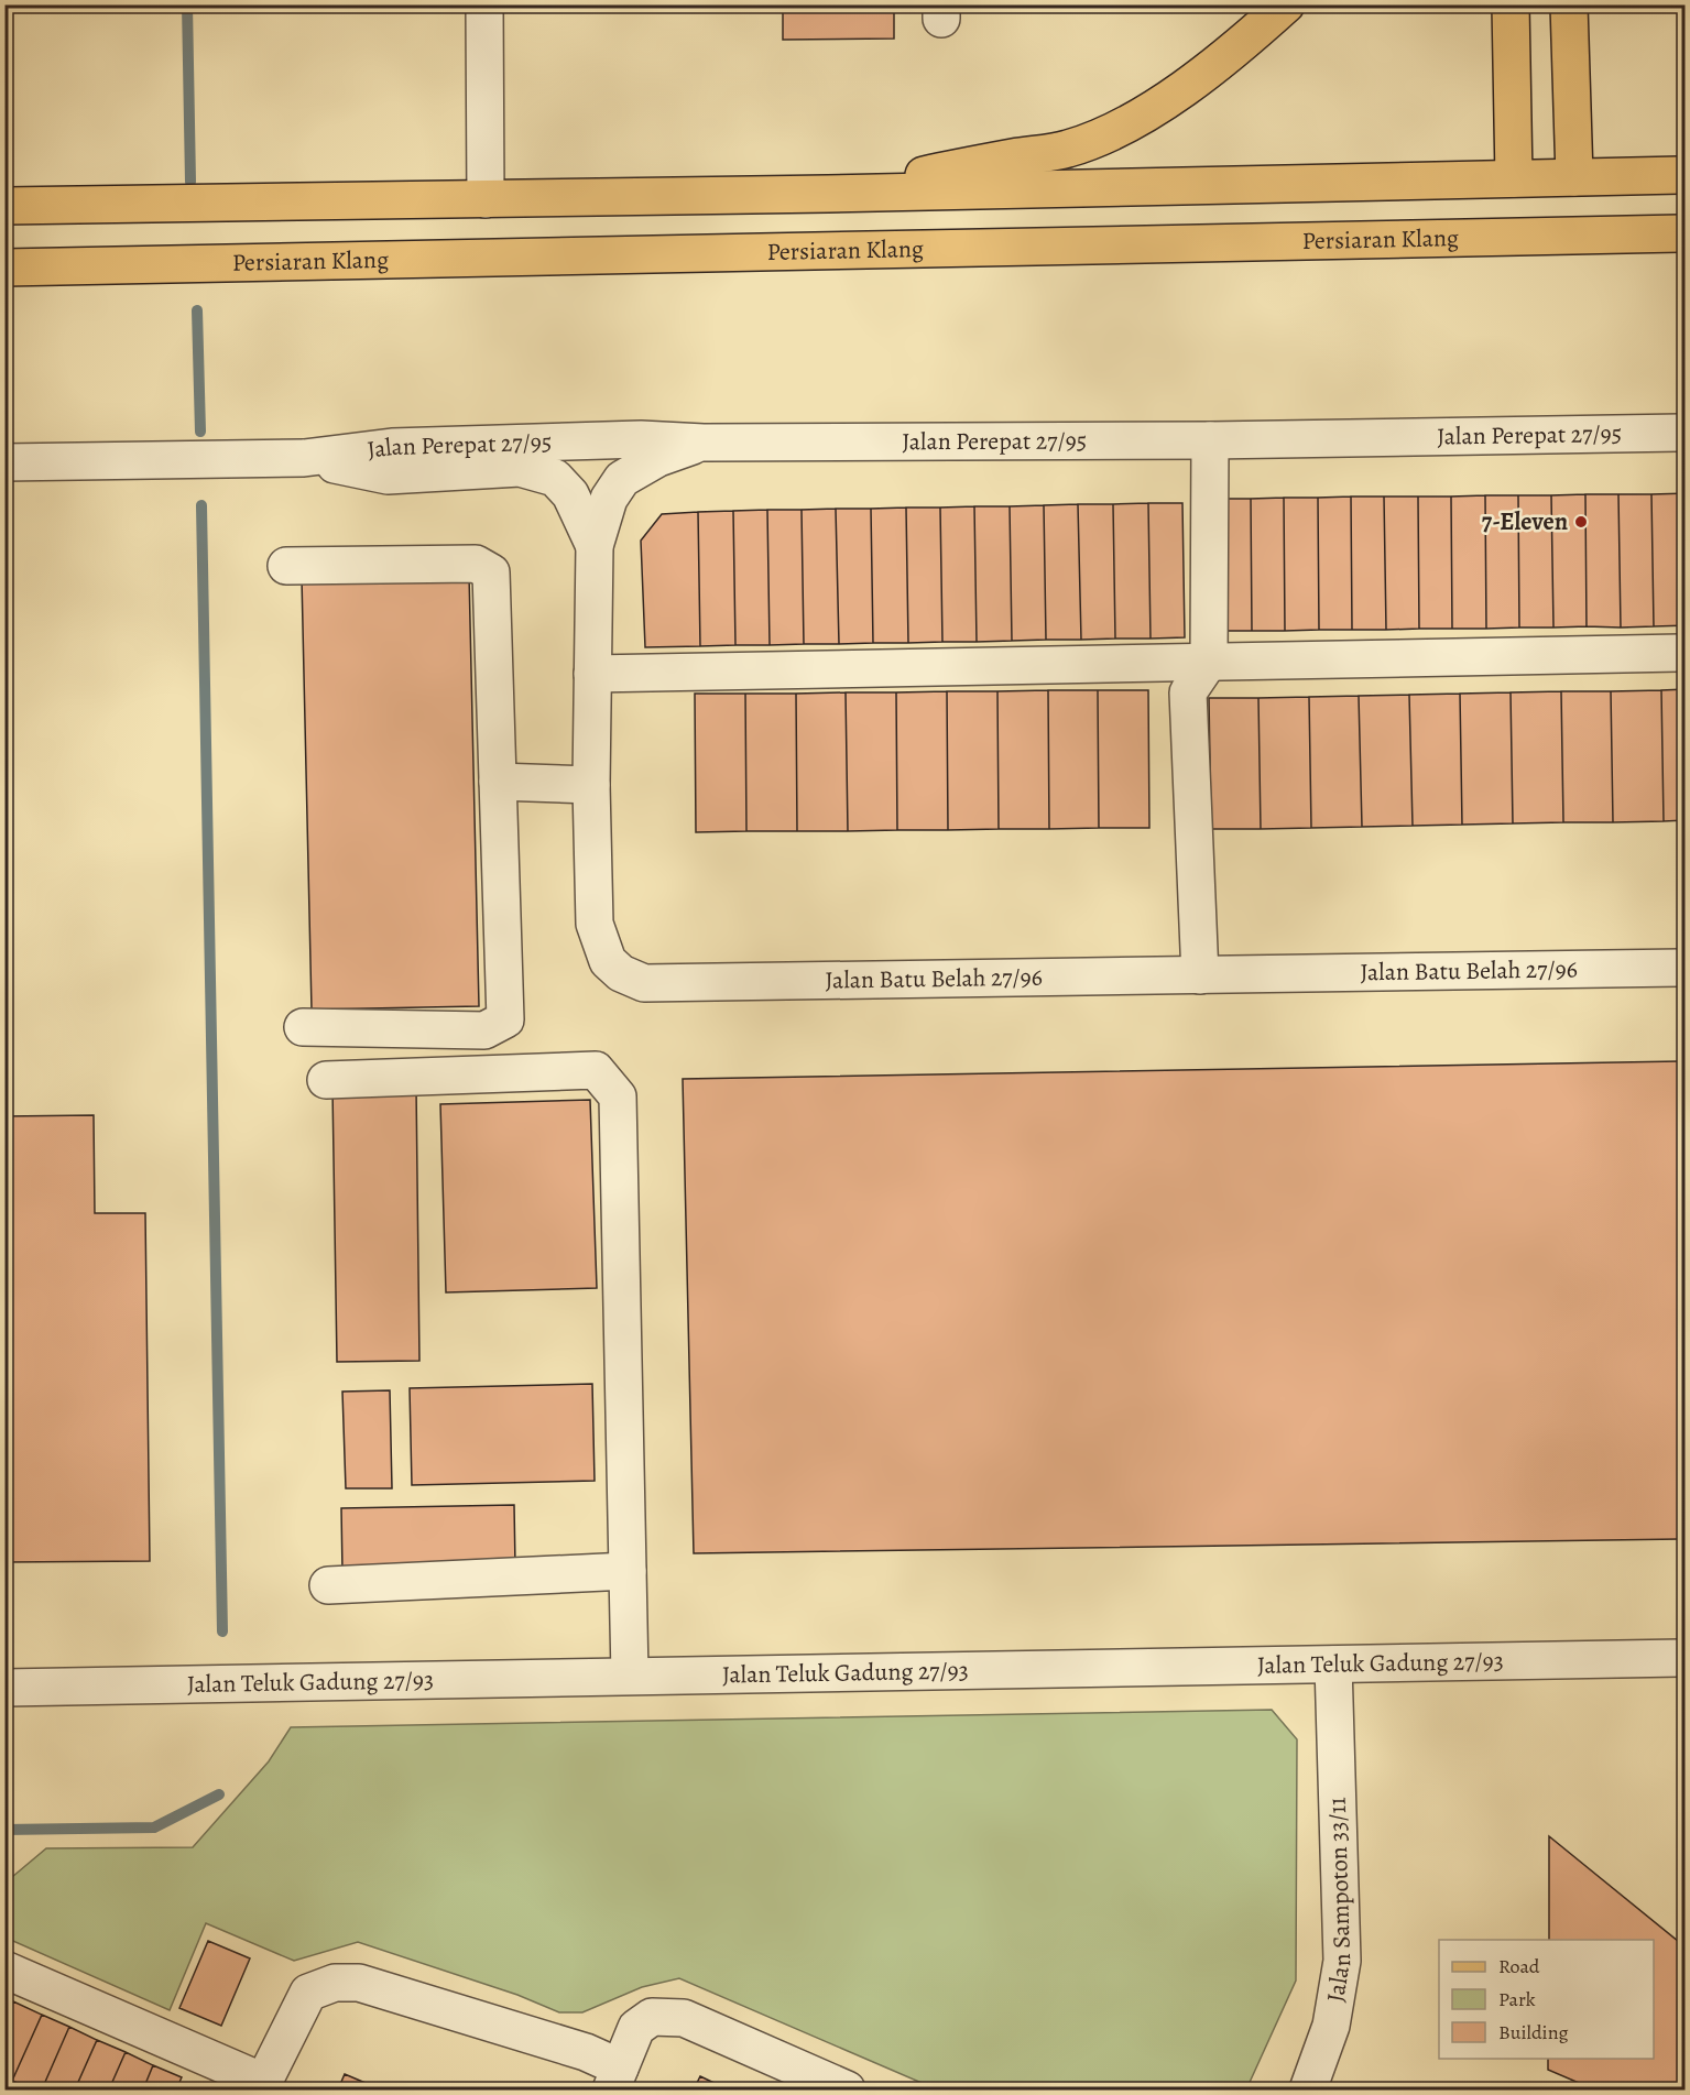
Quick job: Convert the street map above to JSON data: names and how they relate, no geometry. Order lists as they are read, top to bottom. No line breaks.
{"streets":{"main road":["Persiaran Klang"],"street":["Jalan Perepat 27/95","Jalan Batu Belah 27/96","Jalan Teluk Gadung 27/93","Jalan Sampoton 33/11"]},"crossings":[["Jalan Perepat 27/95","Jalan Batu Belah 27/96"],["Jalan Teluk Gadung 27/93","Jalan Sampoton 33/11"]],"places":["7-Eleven"],"legend":["Road","Park","Building"]}
